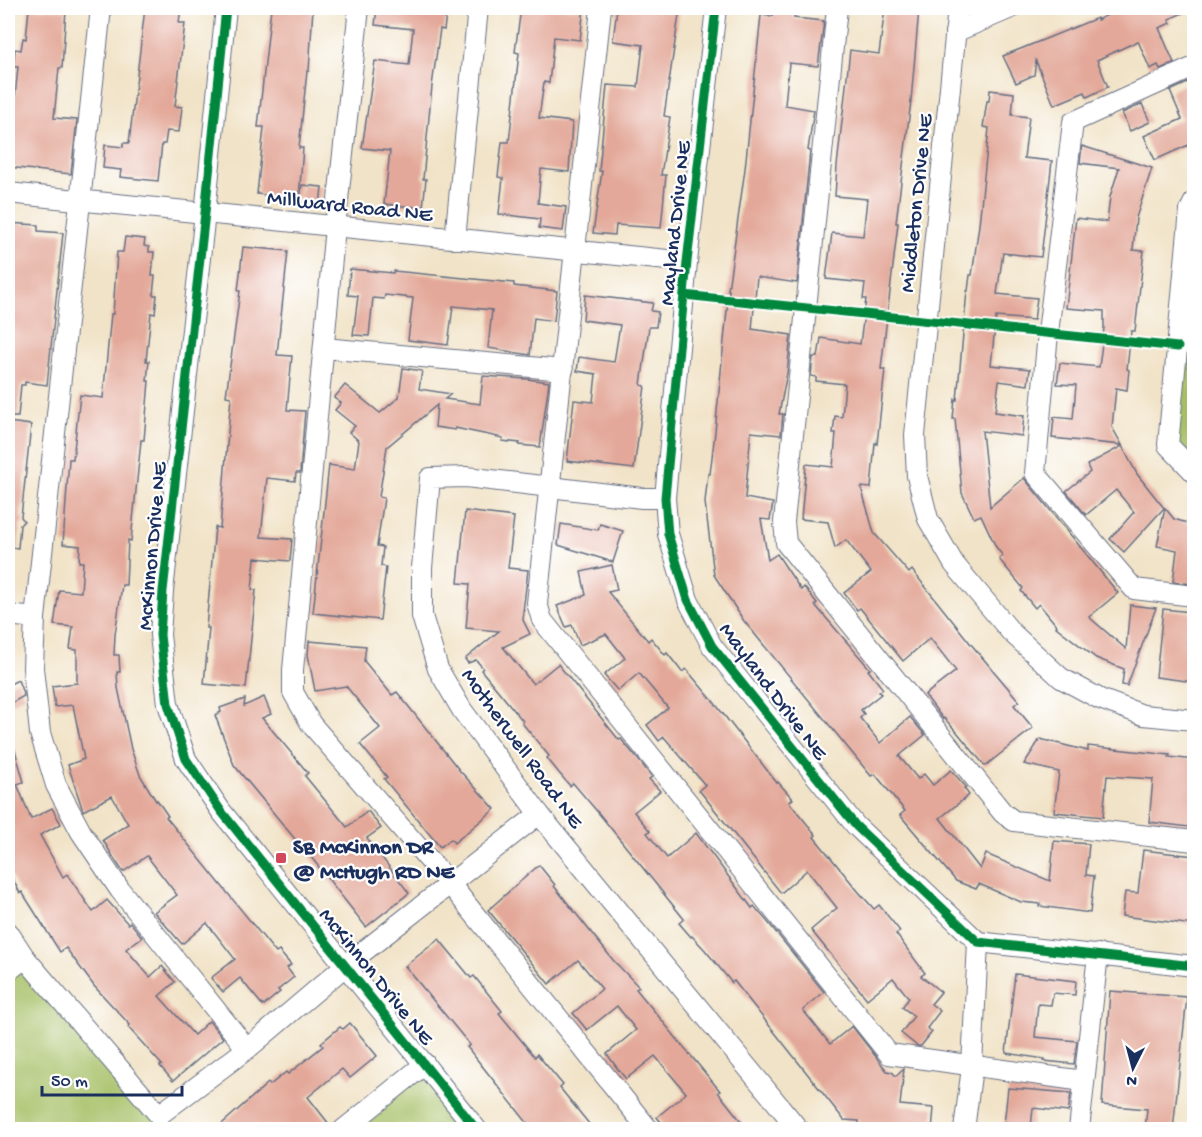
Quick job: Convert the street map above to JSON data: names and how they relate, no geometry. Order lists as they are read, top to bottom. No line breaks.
{"streets":{"street":["Middleton Drive NE","Millward Road NE","Mayland Drive NE","McKinnon Drive NE","Motherwell Road NE"]},"crossings":[["Millward Road NE","Mayland Drive NE"],["Millward Road NE","McKinnon Drive NE"],["Mayland Drive NE","Motherwell Road NE"]],"places":{"transit":["SB McKinnon DR @ McHugh RD NE"]},"scale_bar":"50 m","north":"bottom"}
